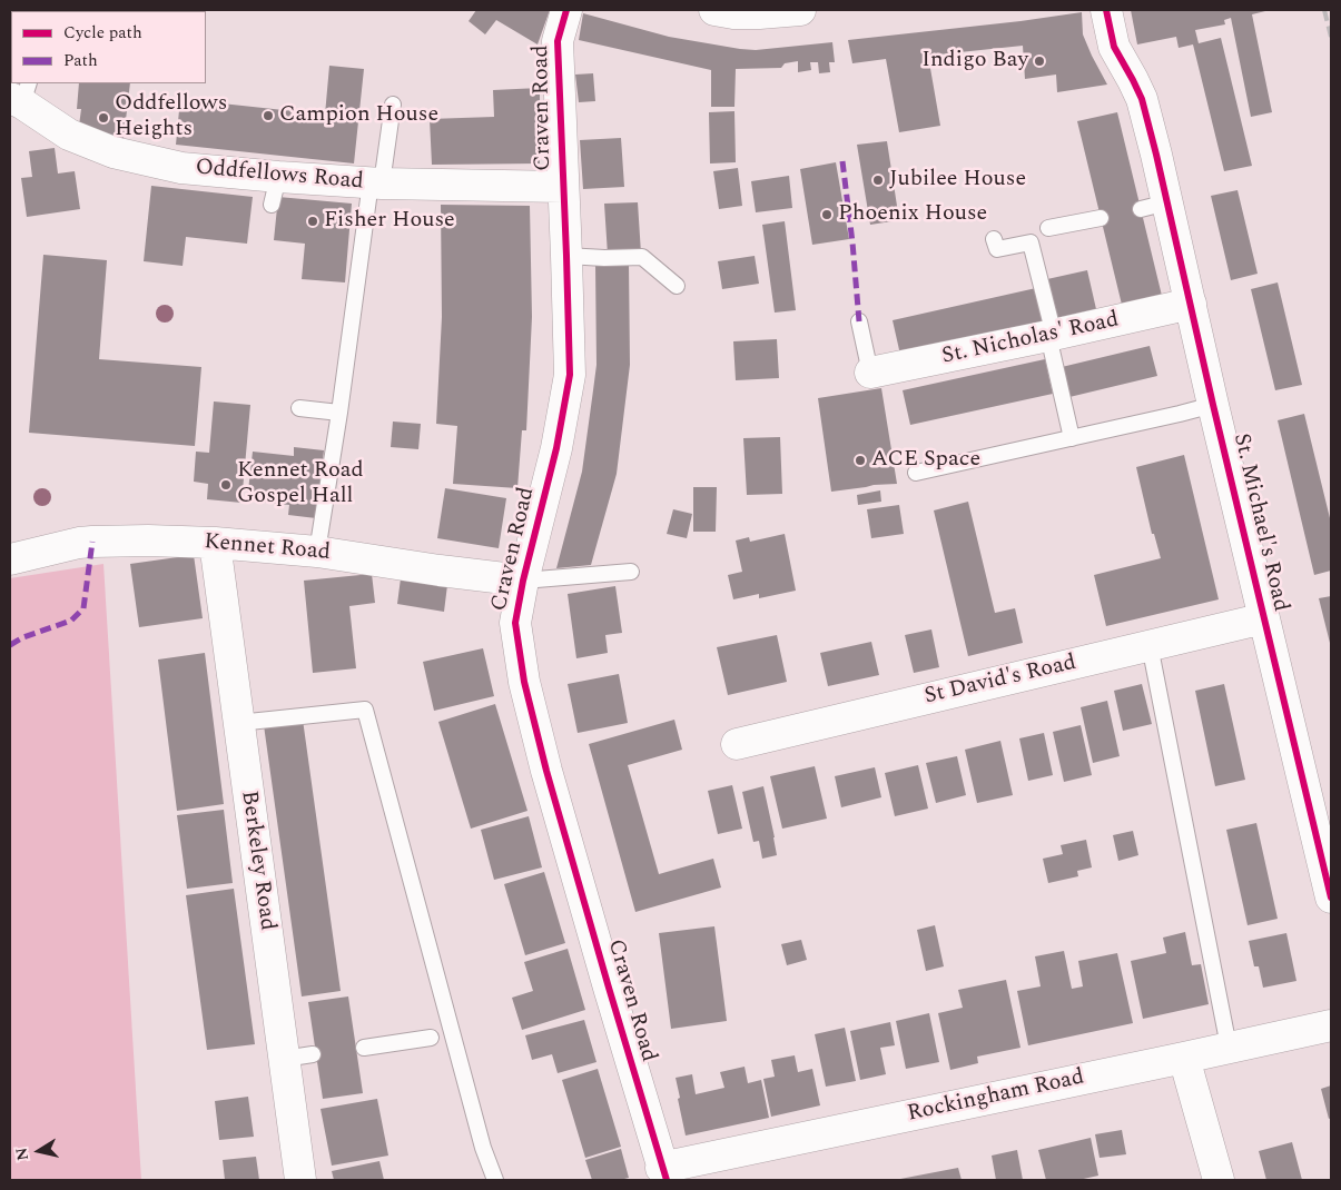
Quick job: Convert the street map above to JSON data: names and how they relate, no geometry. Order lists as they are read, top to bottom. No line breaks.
{"streets":{"street":["Craven Road","Oddfellows Road","St. Nicholas' Road","St. Michael's Road","Kennet Road","St David's Road","Berkeley Road","Rockingham Road"]},"crossings":[["Craven Road","Oddfellows Road"],["Craven Road","Kennet Road"],["Craven Road","Rockingham Road"],["St. Nicholas' Road","St. Michael's Road"],["St. Michael's Road","St David's Road"],["Kennet Road","Berkeley Road"]],"places":["Indigo Bay","Campion House","Oddfellows Heights","Jubilee House","Phoenix House","Fisher House","ACE Space","Kennet Road Gospel Hall"],"legend":["Cycle path","Path"],"north":"left"}
